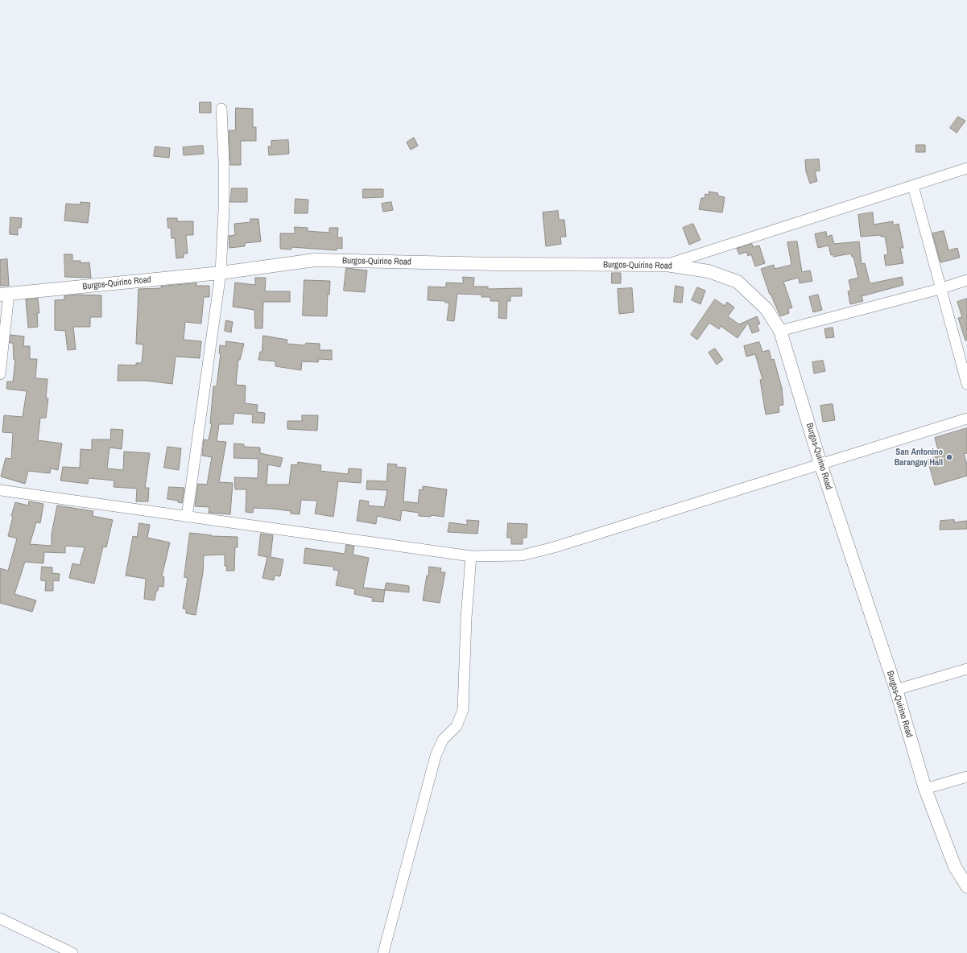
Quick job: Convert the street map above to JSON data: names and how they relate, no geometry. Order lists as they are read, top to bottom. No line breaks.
{"streets":{"street":["Burgos-Quirino Road"]},"places":["San Antonino Barangay Hall"]}
